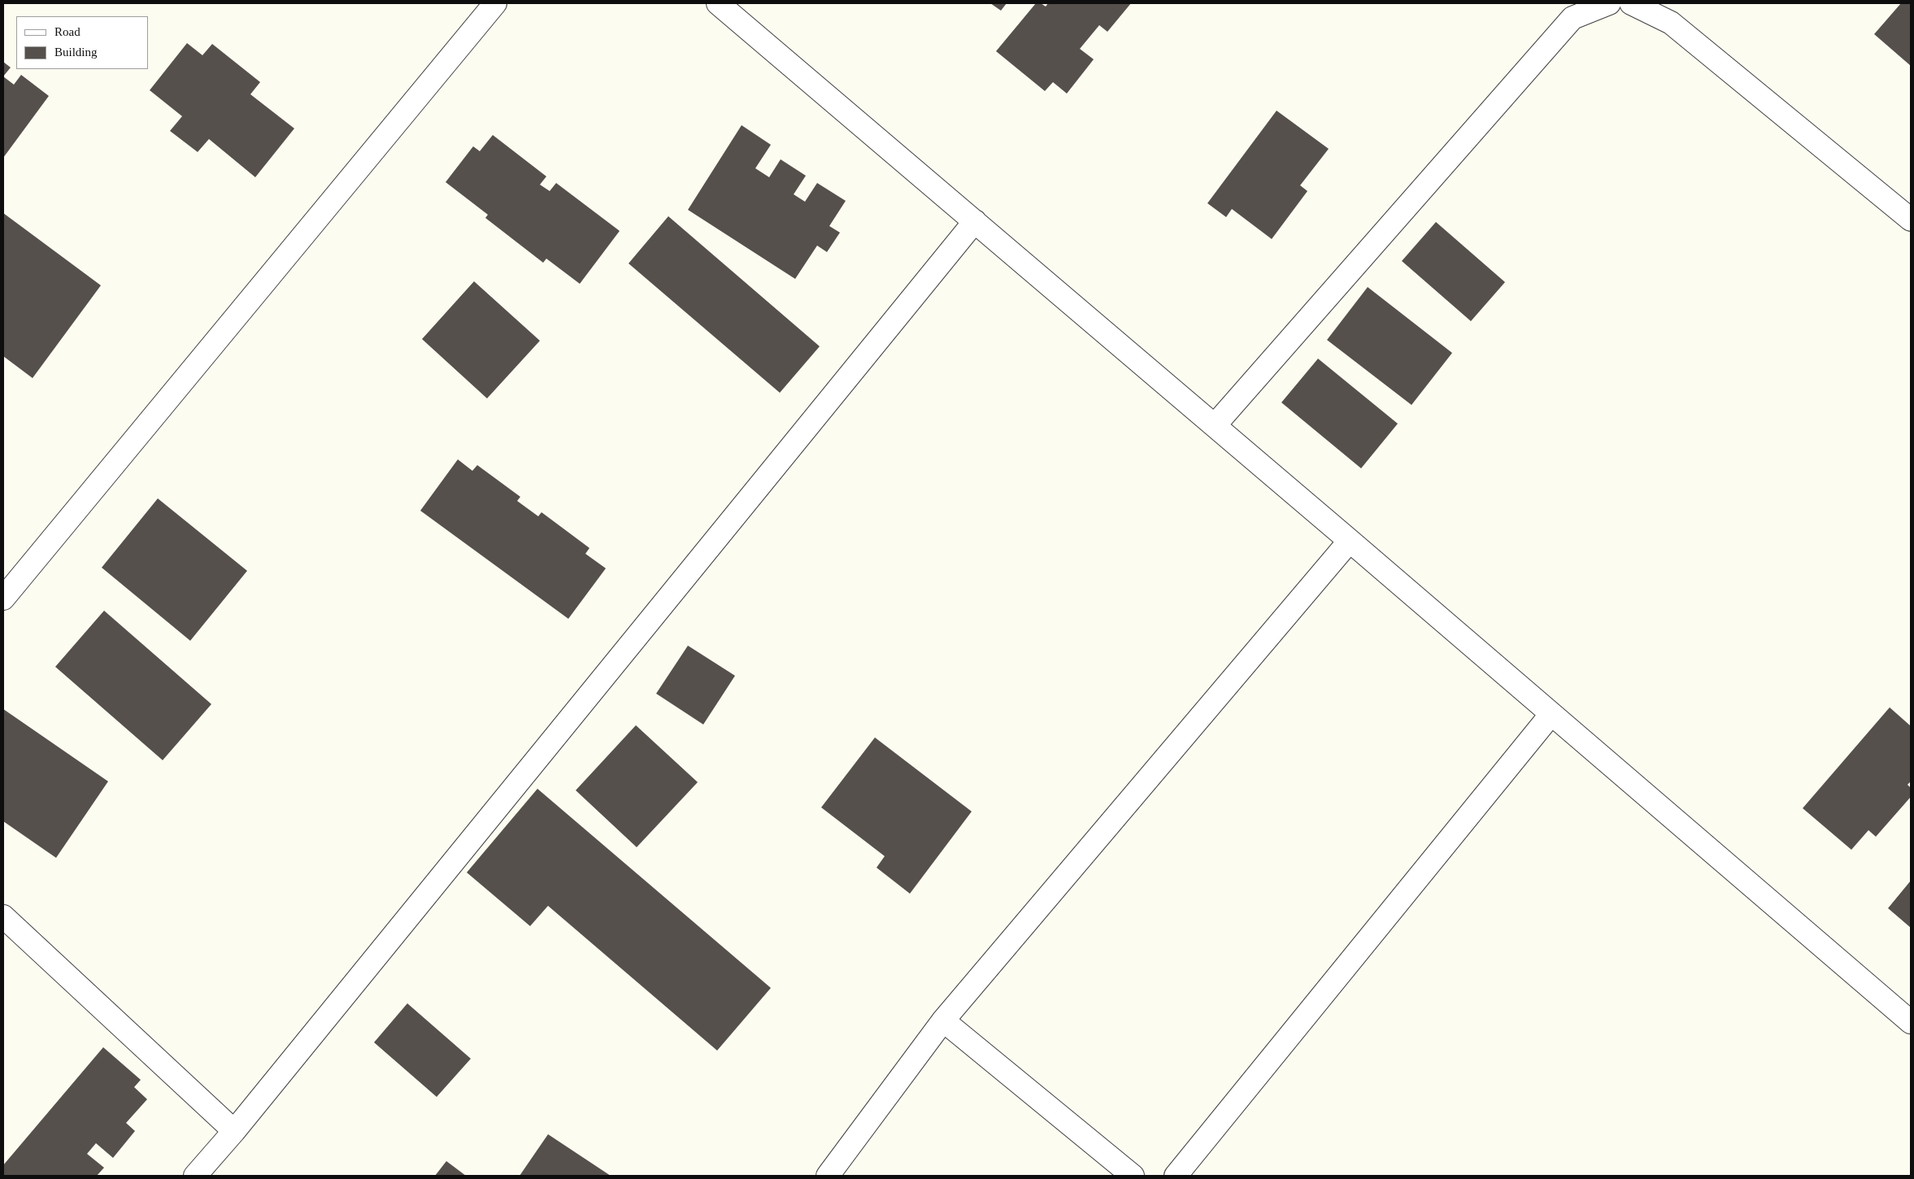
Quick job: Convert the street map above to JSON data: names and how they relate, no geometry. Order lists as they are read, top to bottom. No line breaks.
{"legend":["Road","Building"]}
